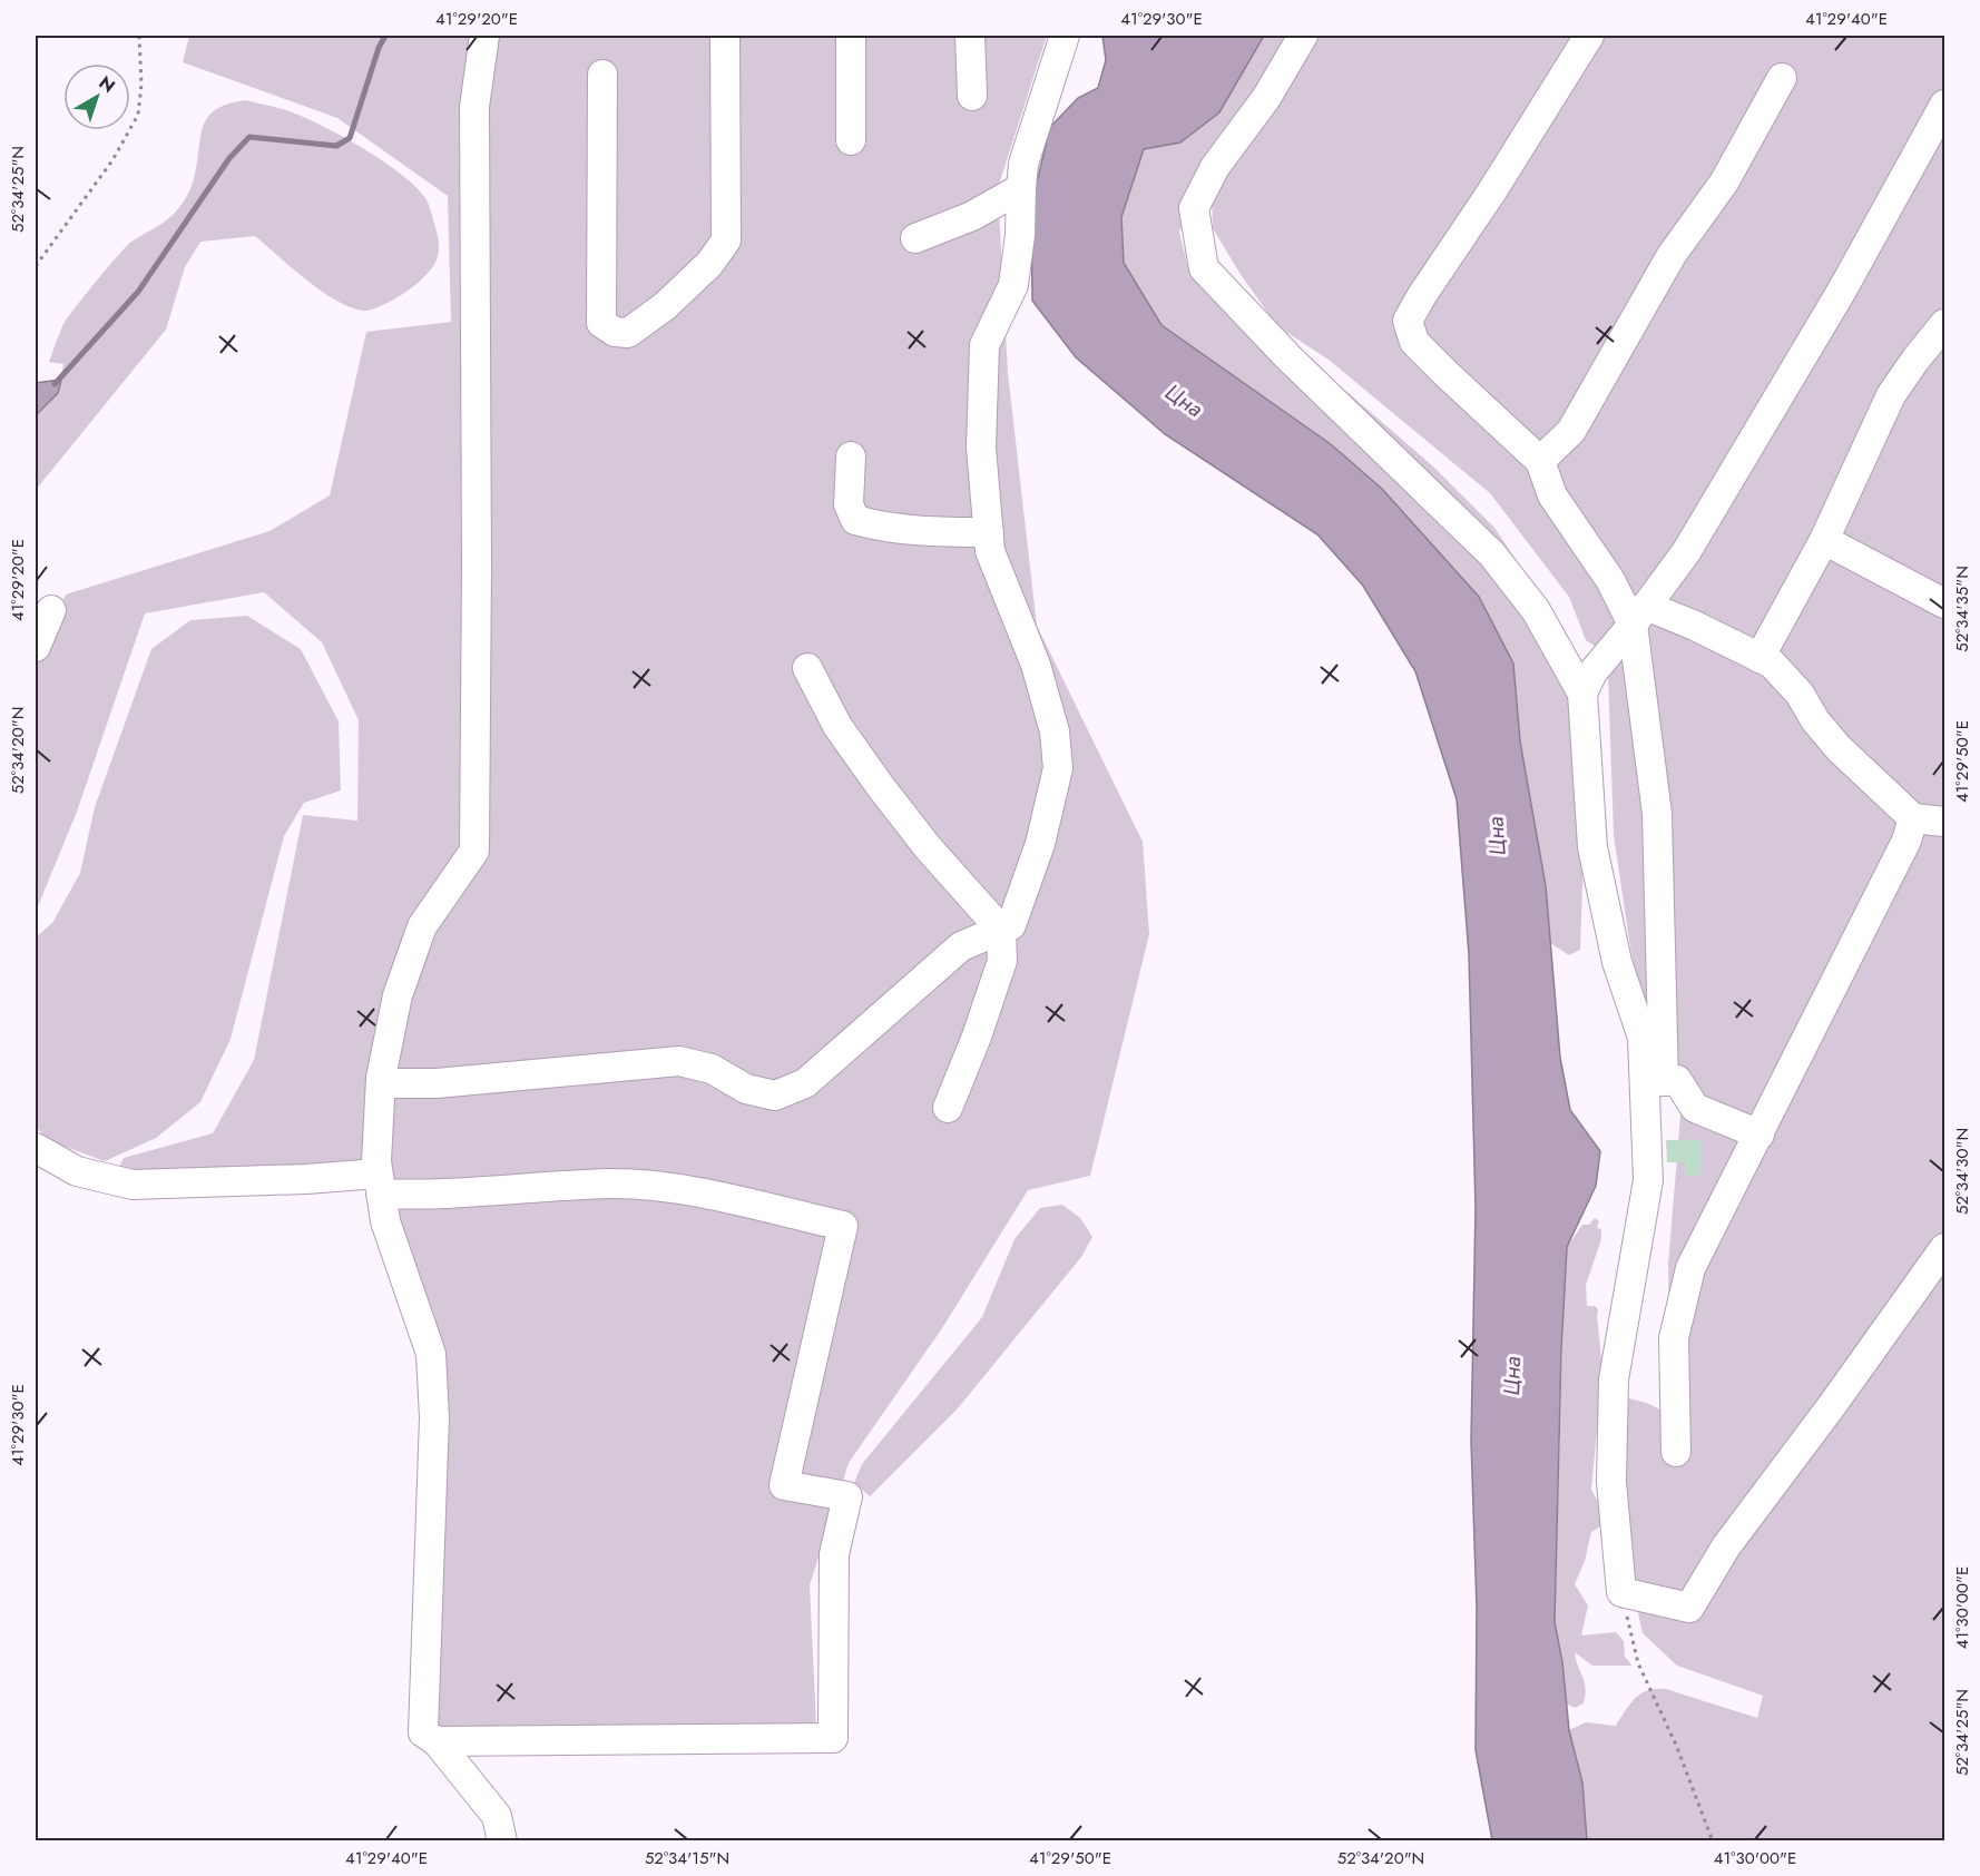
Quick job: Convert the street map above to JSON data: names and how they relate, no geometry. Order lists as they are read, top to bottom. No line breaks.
{"water":["Цна"],"north":"top right","coordinates":["41°29'20\"E","41°29'30\"E","41°29'40\"E","52°34'25\"N","52°34'35\"N","52°34'20\"N","41°29'50\"E","52°34'30\"N","41°30'00\"E","52°34'15\"N"]}
